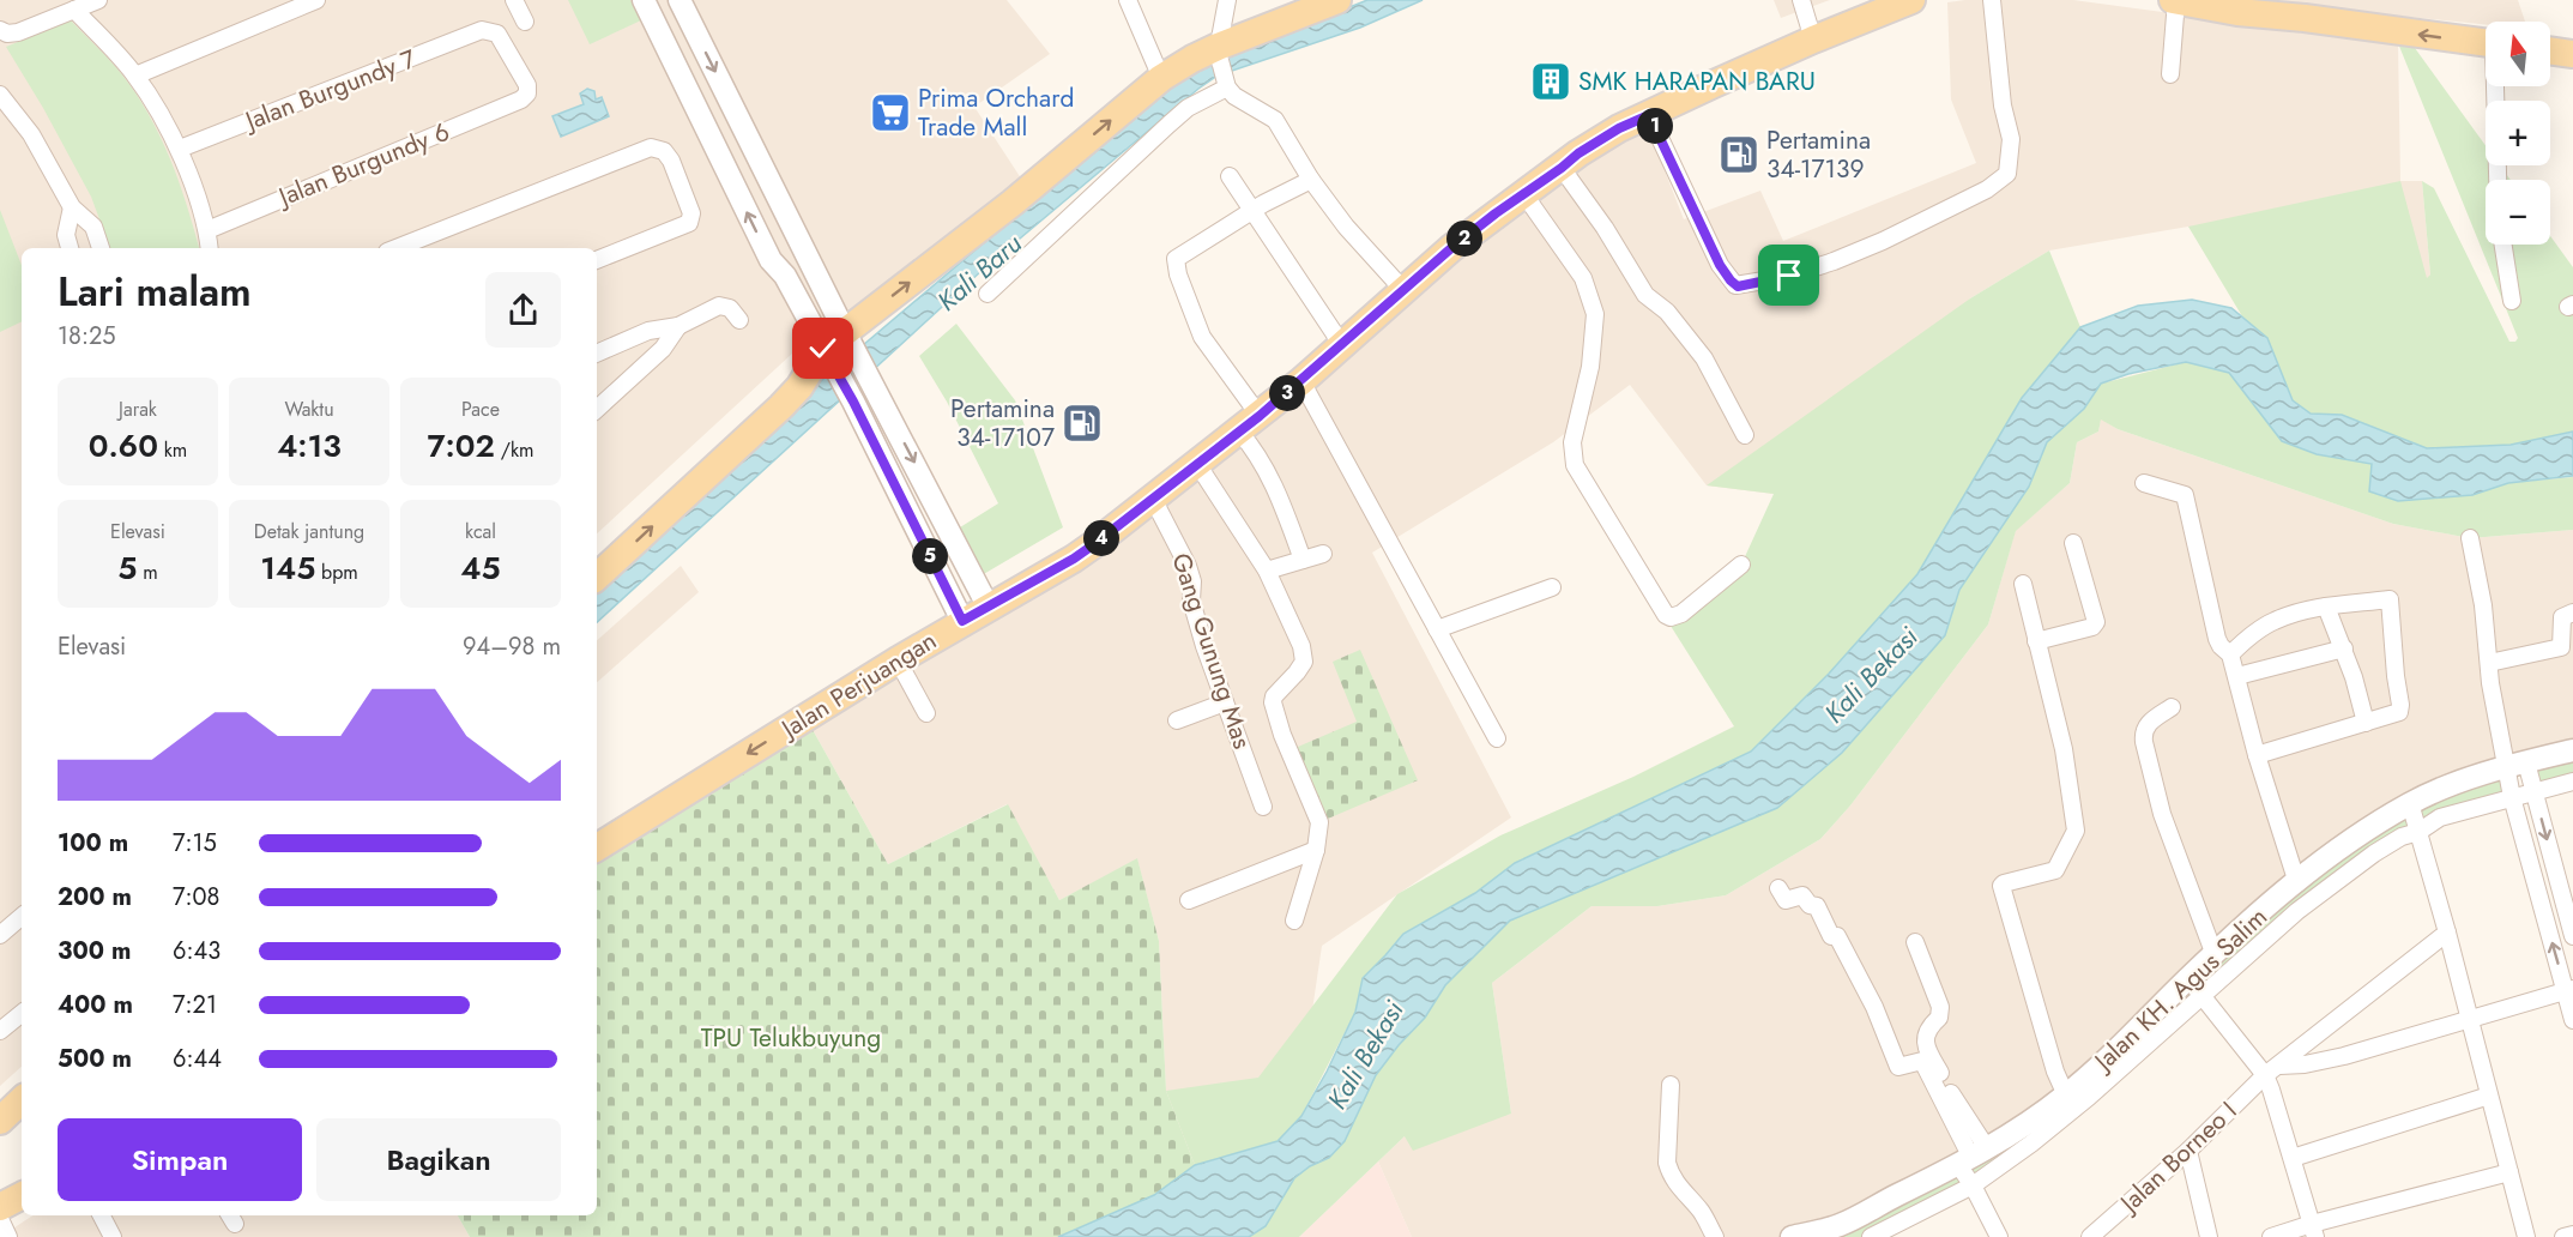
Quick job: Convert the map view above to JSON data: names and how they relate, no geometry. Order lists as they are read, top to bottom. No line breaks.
{"streets":{"main road":["Jalan Perjuangan"],"street":["Jalan Burgundy 7","Jalan Burgundy 6","Gang Gunung Mas","Jalan KH. Agus Salim","Jalan Borneo I"]},"crossings":[["Jalan Burgundy 7","Jalan Burgundy 6"],["Gang Gunung Mas","Jalan Perjuangan"]],"water":["Kali Baru","Kali Bekasi"],"parks":["TPU Telukbuyung"],"places":{"building":["SMK HARAPAN BARU"],"supermarket":["Prima Orchard Trade Mall"],"fuel station":["Pertamina 34-17139","Pertamina 34-17107"]},"north":"top","page":{"map_buttons":["+","−"],"pins":["1","2","3","4","5"],"heading":["Lari malam","18:25"],"stats":[["Jarak","0.60 km"],["Waktu","4:13"],["Pace","7:02 /km"],["Elevasi","5 m"],["Detak jantung","145 bpm"],["kcal","45"]],"chart":["Elevasi","94–98 m"],"list":[{"name":"100 m","note":"7:15"},{"name":"200 m","note":"7:08"},{"name":"300 m","note":"6:43"},{"name":"400 m","note":"7:21"},{"name":"500 m","note":"6:44"}],"buttons":["Simpan","Bagikan"]}}
